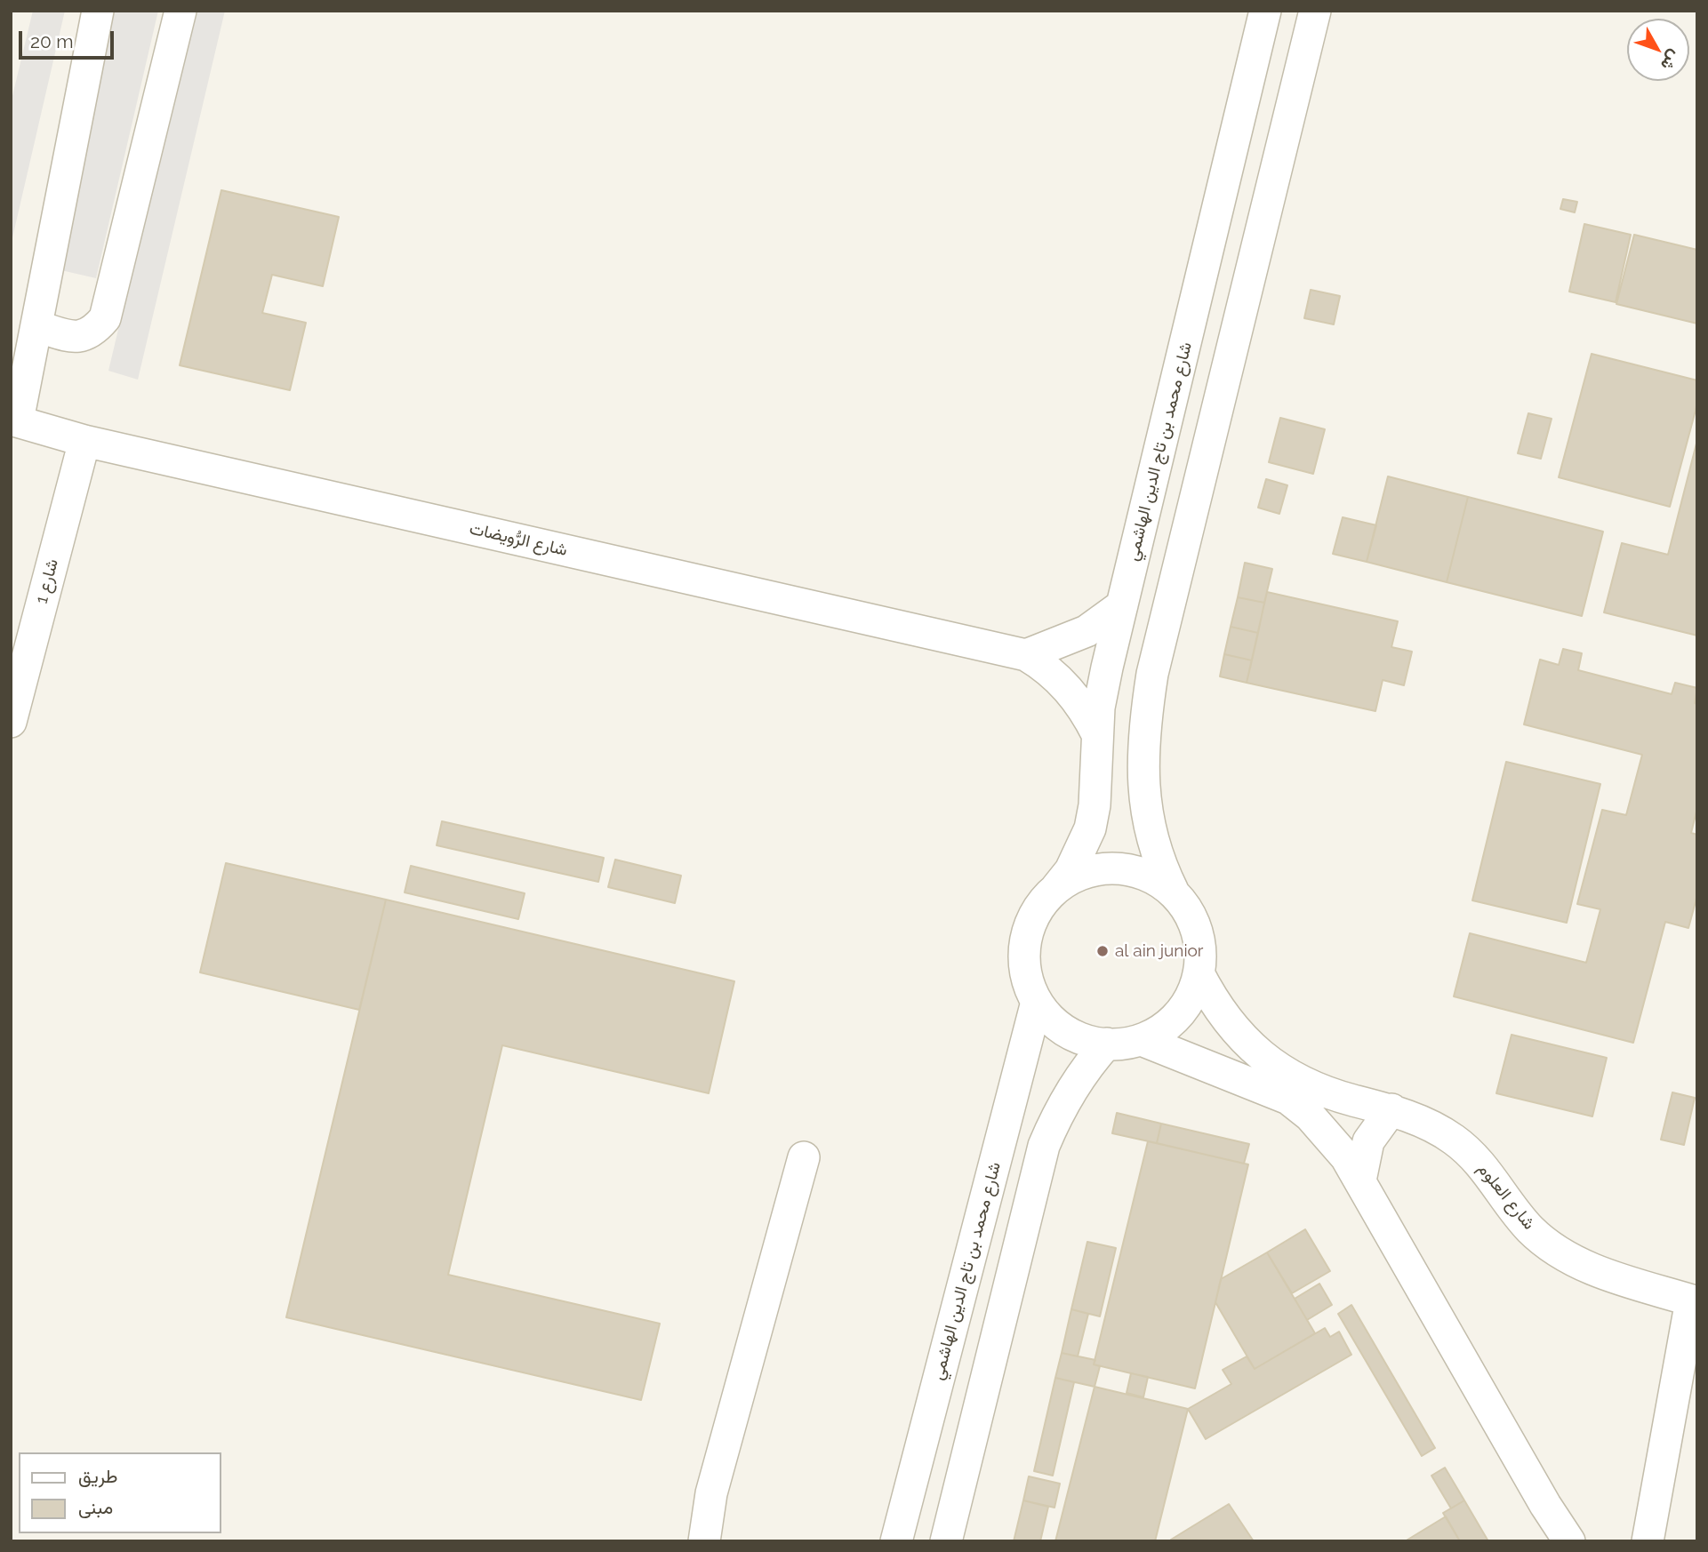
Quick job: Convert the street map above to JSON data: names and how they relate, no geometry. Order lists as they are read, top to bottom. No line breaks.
{"streets":{"street":["شارع محمد بن تاج الدين الهاشمي","شارع الرُّويضات","شارع 1","شارع العلوم"]},"crossings":[["شارع محمد بن تاج الدين الهاشمي","شارع الرُّويضات"],["شارع محمد بن تاج الدين الهاشمي","شارع العلوم"],["شارع الرُّويضات","شارع 1"]],"places":["al ain junior"],"legend":["طريق","مبنى"],"scale_bar":"20 m","north":"bottom right"}
